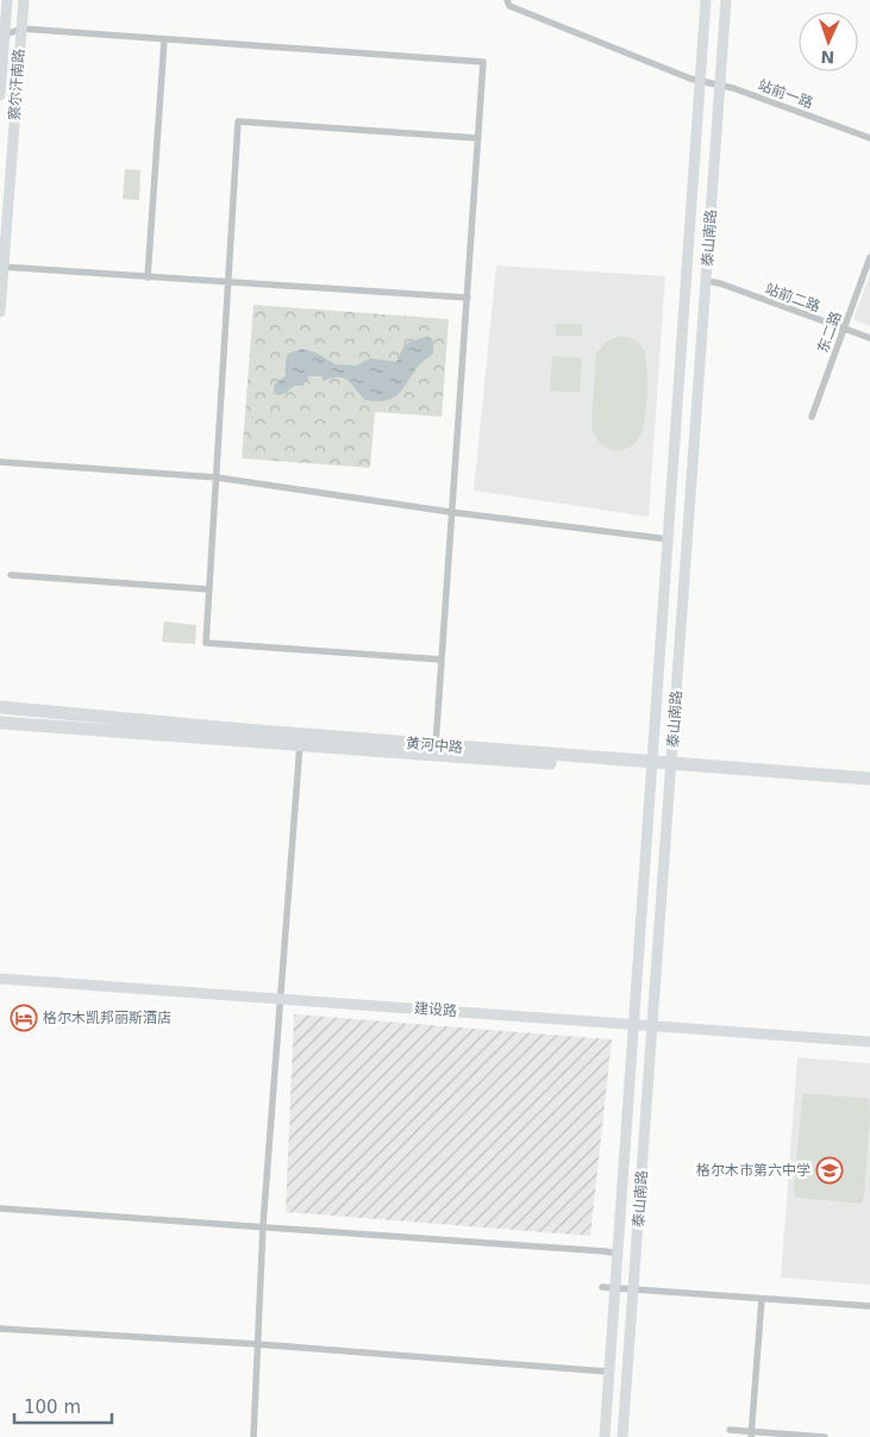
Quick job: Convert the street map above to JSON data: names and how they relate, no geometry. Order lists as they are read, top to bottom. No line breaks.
{"streets":{"highway":["黄河中路"],"street":["察尔汗南路","站前一路","泰山南路","站前二路","东二路","建设路"]},"crossings":[["站前一路","泰山南路"],["泰山南路","站前二路"],["泰山南路","黄河中路"],["泰山南路","建设路"],["站前二路","东二路"]],"places":{"hotel":["格尔木凯邦丽斯酒店"],"school or university":["格尔木市第六中学"]},"scale_bar":"100 m","north":"bottom"}
